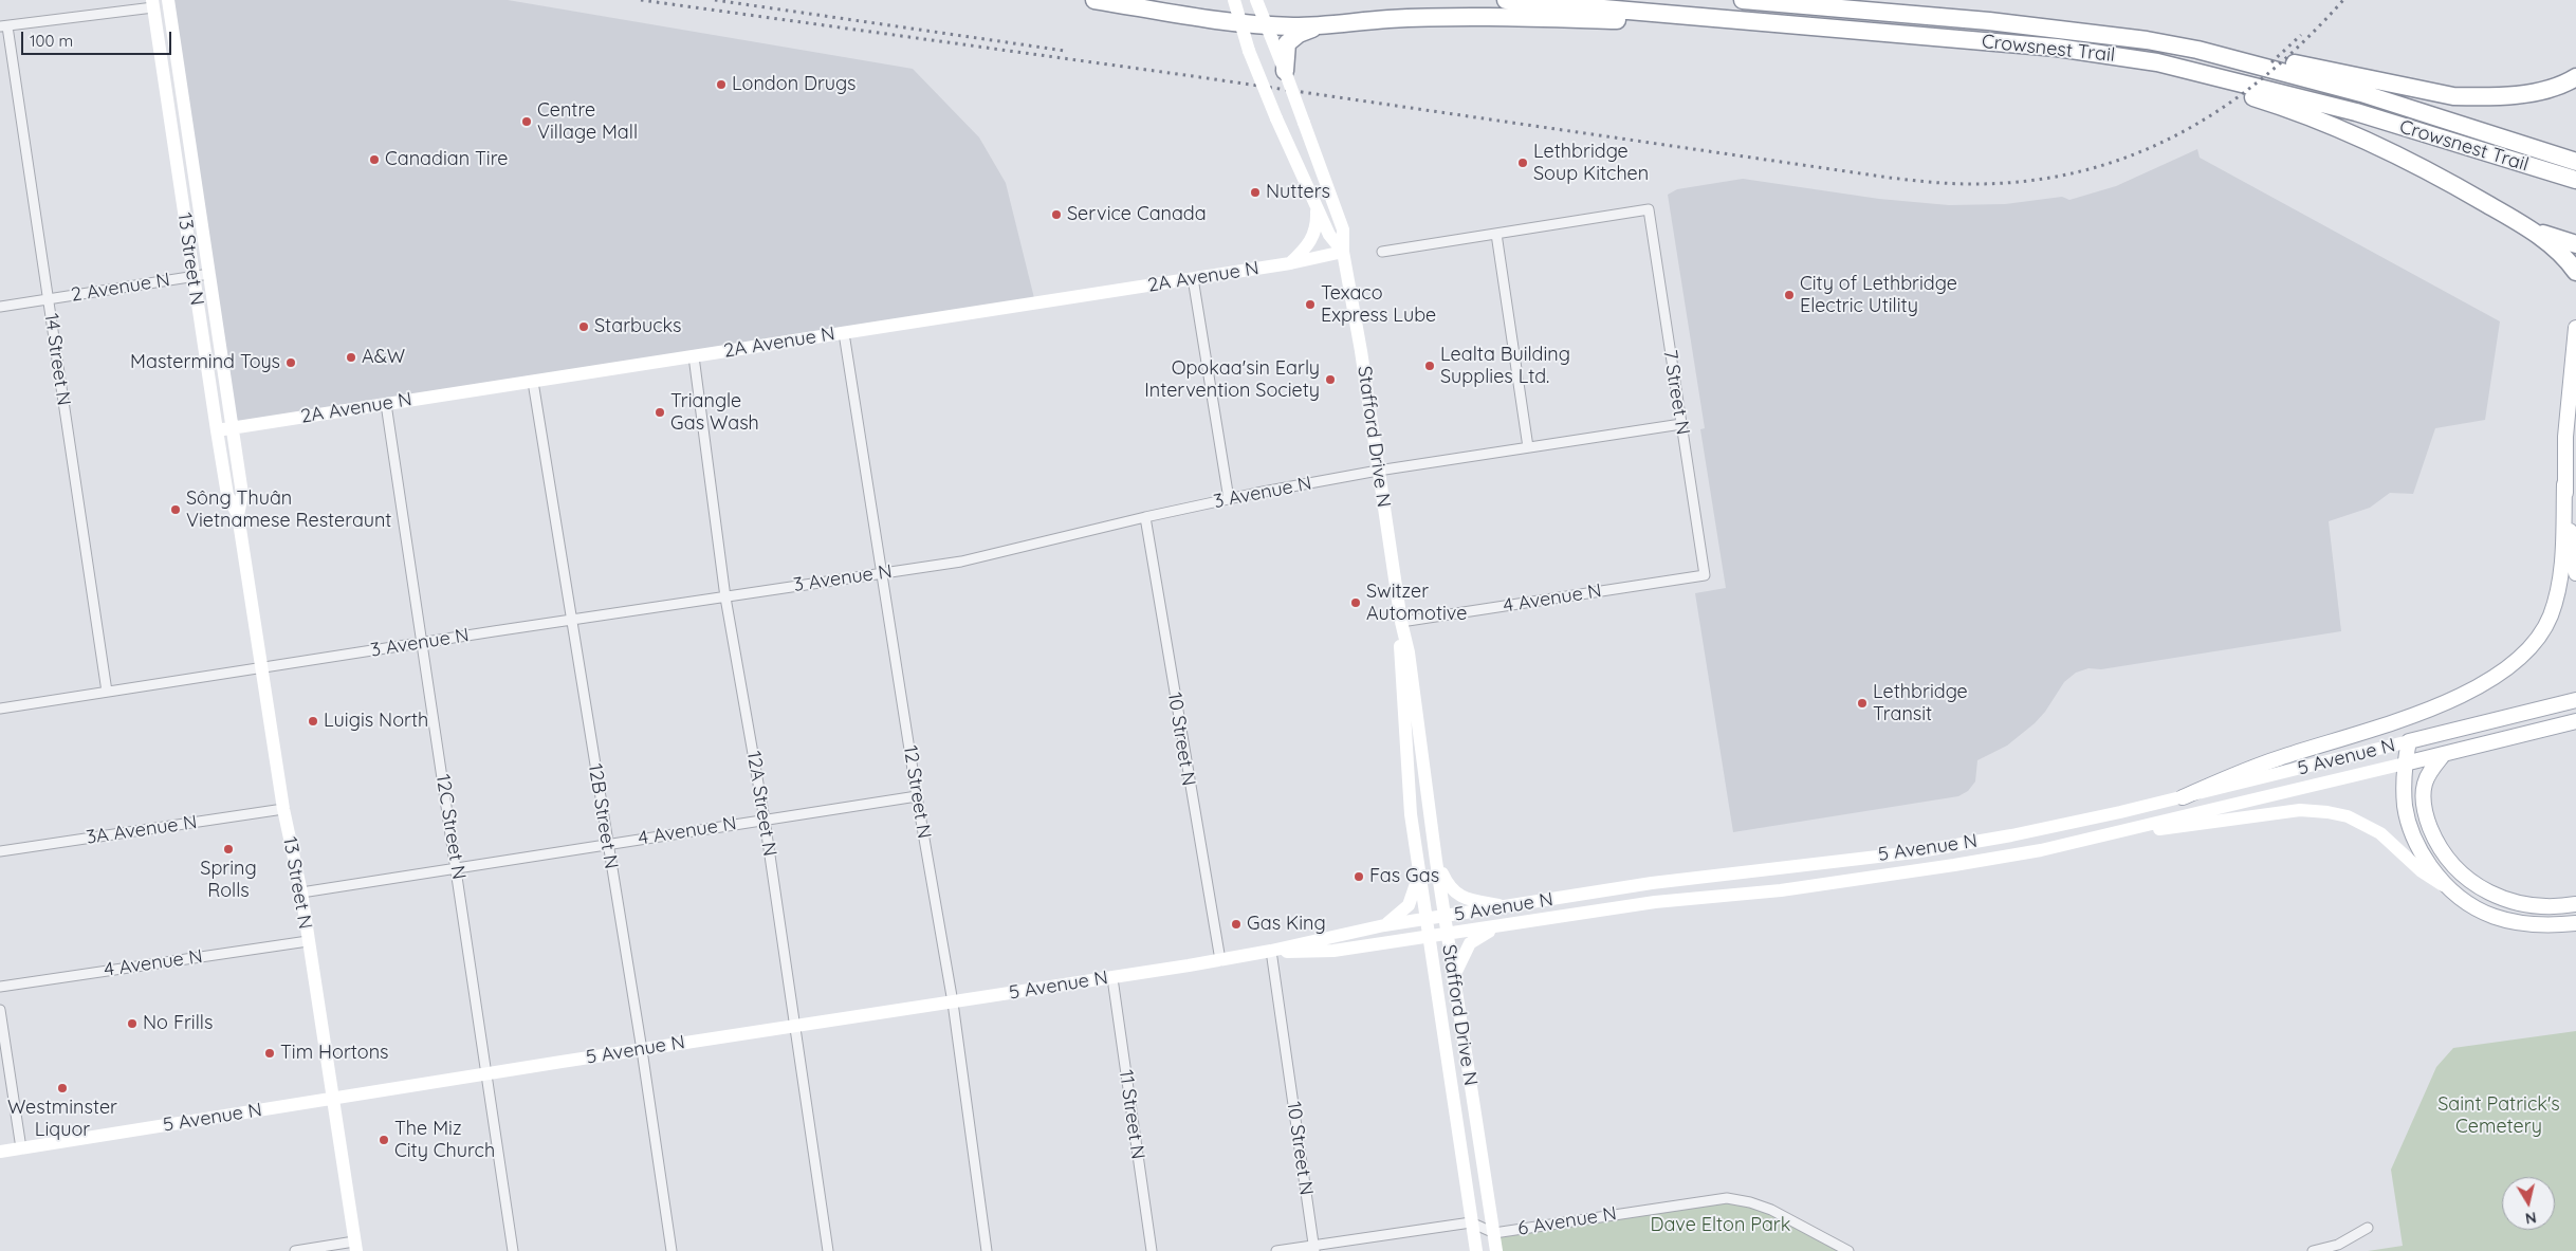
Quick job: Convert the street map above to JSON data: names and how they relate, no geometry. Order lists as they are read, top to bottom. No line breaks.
{"streets":{"highway":["Crowsnest Trail"],"main road":["13 Street N","2A Avenue N","Stafford Drive N","5 Avenue N"],"street":["2 Avenue N","14 Street N","7 Street N","3 Avenue N","4 Avenue N","10 Street N","12 Street N","12A Street N","12B Street N","12C Street N","3A Avenue N","11 Street N","6 Avenue N"]},"crossings":[["13 Street N","2A Avenue N"],["13 Street N","2 Avenue N"],["13 Street N","3 Avenue N"],["13 Street N","4 Avenue N"],["13 Street N","5 Avenue N"],["13 Street N","3A Avenue N"],["2A Avenue N","Stafford Drive N"],["2A Avenue N","12 Street N"],["2A Avenue N","12A Street N"],["2A Avenue N","12B Street N"],["2A Avenue N","12C Street N"],["2 Avenue N","14 Street N"],["14 Street N","3 Avenue N"],["7 Street N","3 Avenue N"],["7 Street N","4 Avenue N"],["Stafford Drive N","3 Avenue N"],["Stafford Drive N","4 Avenue N"],["Stafford Drive N","5 Avenue N"],["Stafford Drive N","6 Avenue N"],["3 Avenue N","10 Street N"],["3 Avenue N","12 Street N"],["3 Avenue N","12A Street N"],["3 Avenue N","12B Street N"],["3 Avenue N","12C Street N"],["4 Avenue N","12 Street N"],["4 Avenue N","12A Street N"],["4 Avenue N","12B Street N"],["4 Avenue N","12C Street N"],["10 Street N","5 Avenue N"],["5 Avenue N","12 Street N"],["5 Avenue N","12A Street N"],["5 Avenue N","12B Street N"],["5 Avenue N","12C Street N"],["5 Avenue N","11 Street N"]],"parks":["Saint Patrick's Cemetery","Dave Elton Park"],"places":["London Drugs","Centre Village Mall","Canadian Tire","Lethbridge Soup Kitchen","Nutters","Service Canada","City of Lethbridge Electric Utility","Texaco Express Lube","Starbucks","A&W","Mastermind Toys","Lealta Building Supplies Ltd.","Opokaa'sin Early Intervention Society","Triangle Gas Wash","Sông Thuân Vietnamese Resteraunt","Switzer Automotive","Lethbridge Transit","Luigis North","Spring Rolls","Fas Gas","Gas King","No Frills","Tim Hortons","Westminster Liquor","The Miz City Church"],"scale_bar":"100 m","north":"bottom"}
